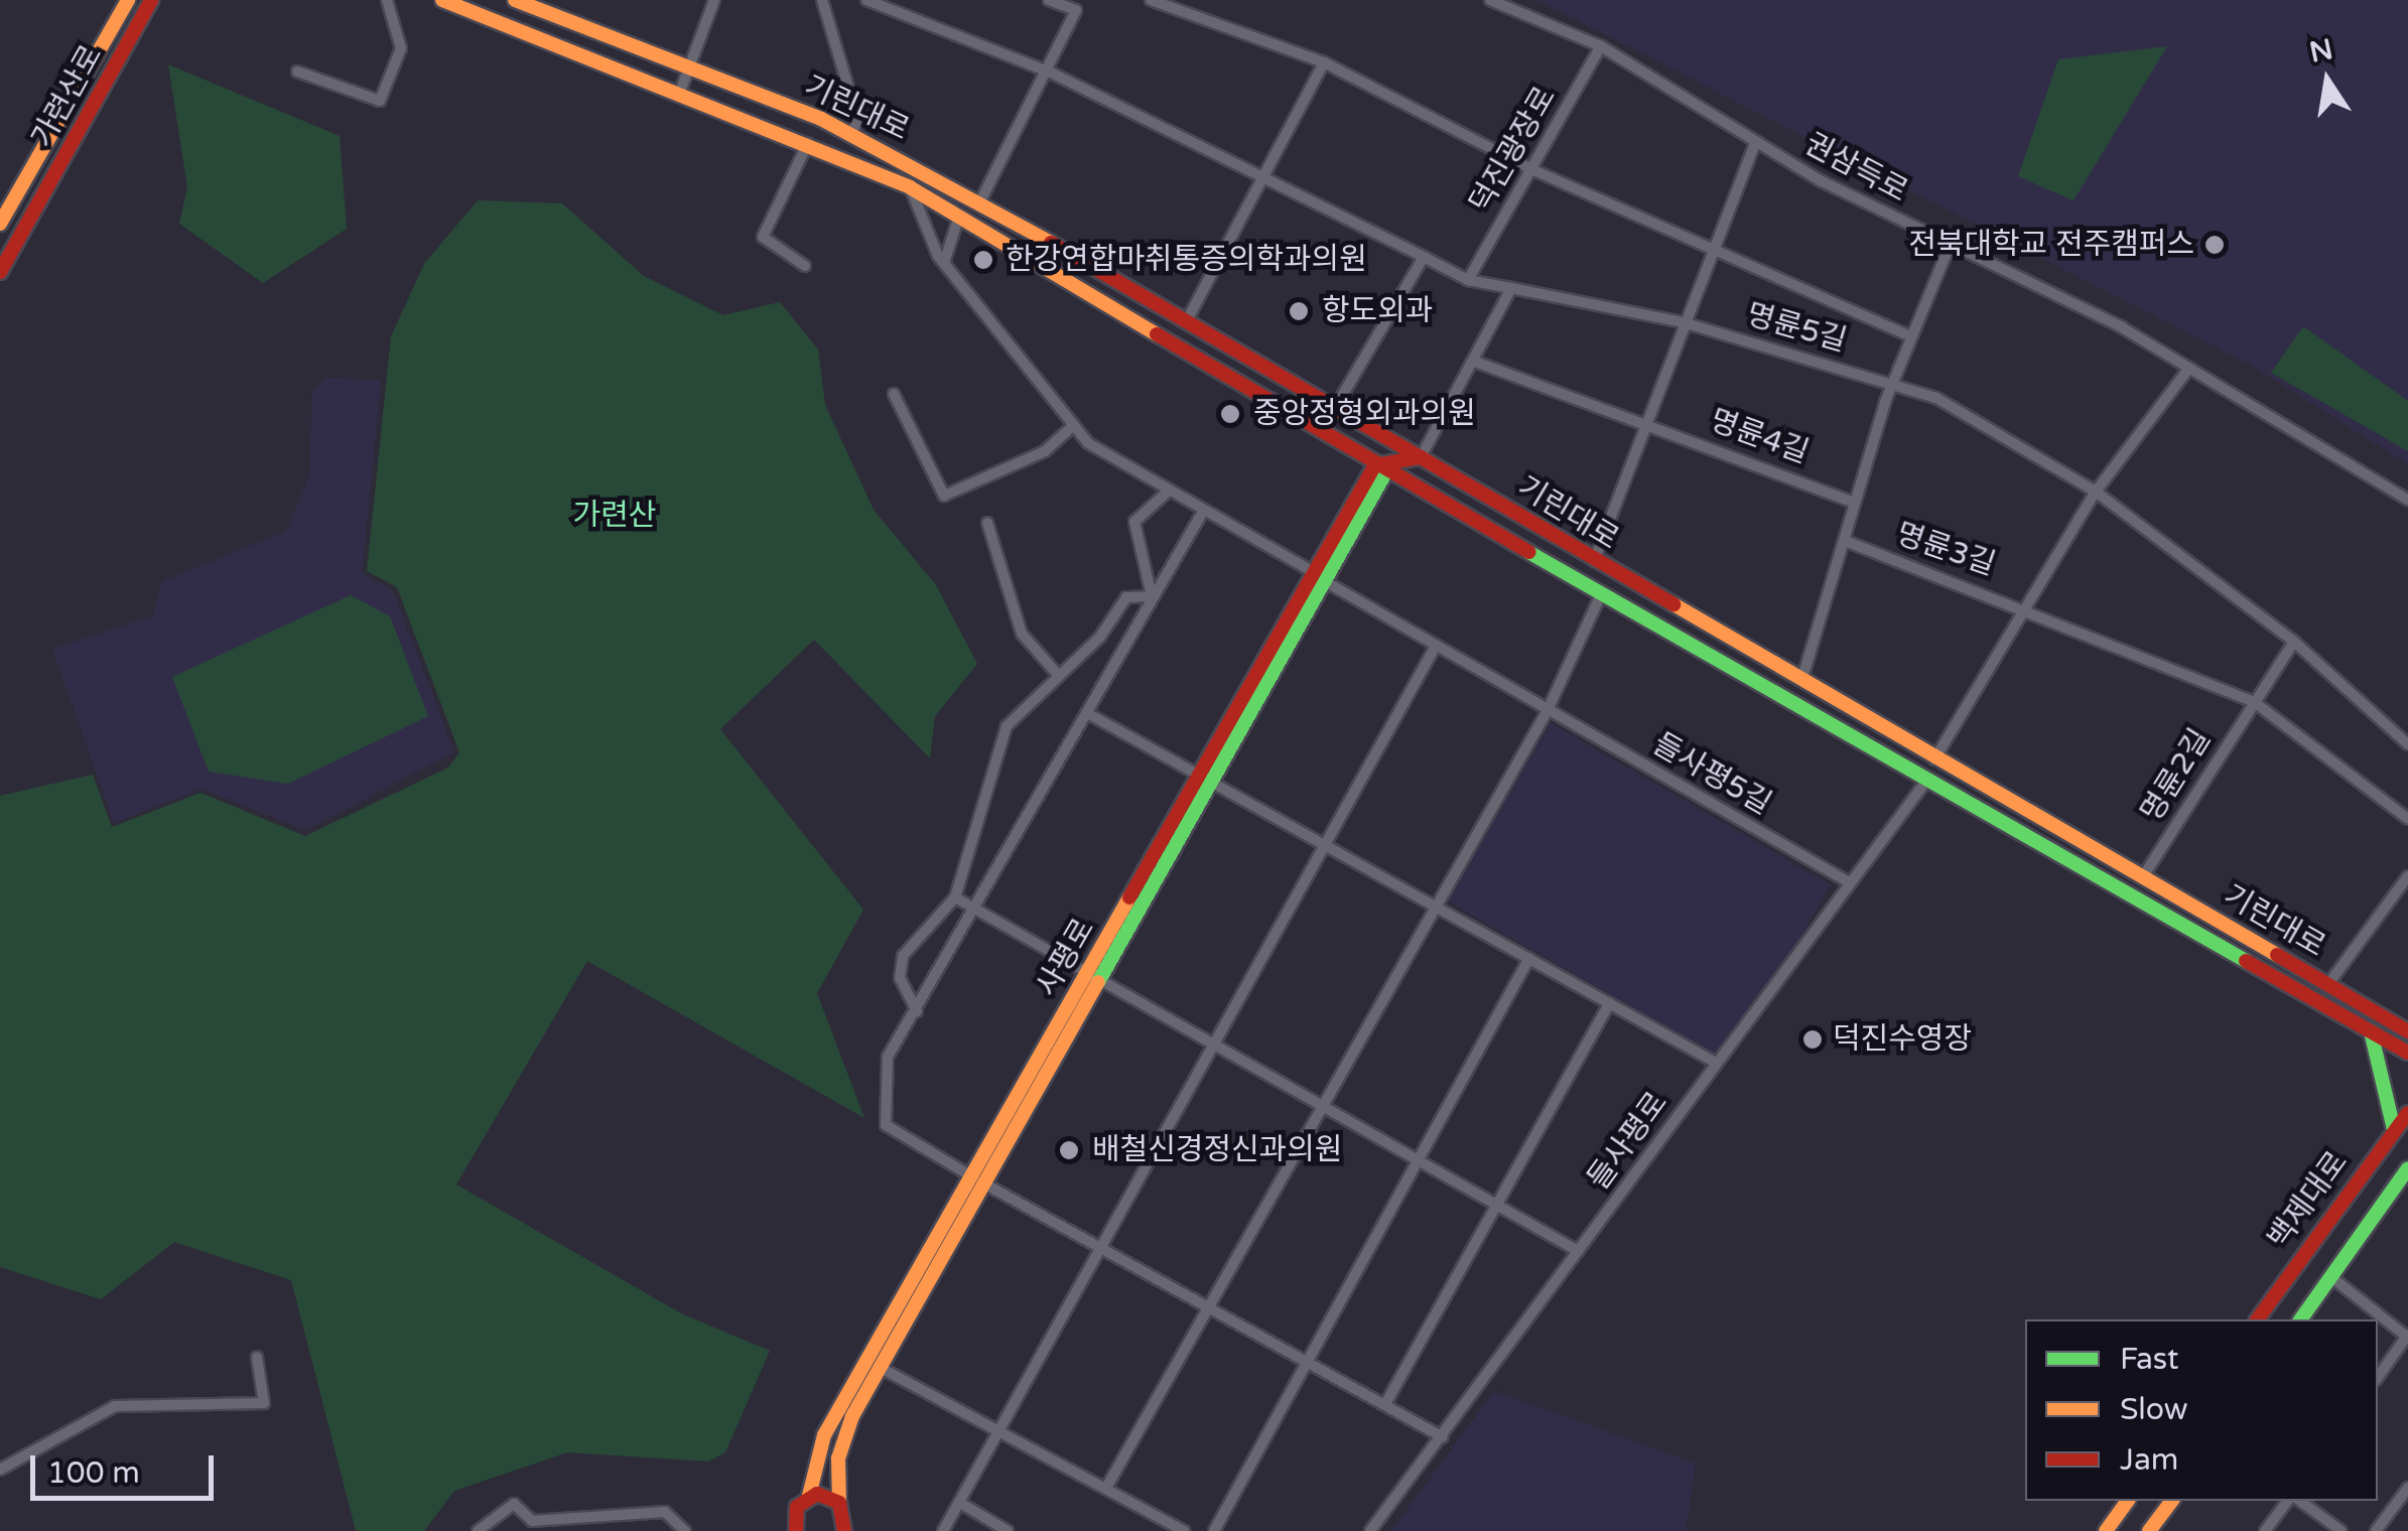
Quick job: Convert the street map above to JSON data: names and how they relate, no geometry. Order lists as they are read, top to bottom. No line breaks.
{"streets":{"street":["가련산로","기린대로","덕진광장로","권삼득로","명륜5길","명륜4길","명륜3길","들사평5길","명륜2길","사평로","들사평로","백제대로"]},"crossings":[["기린대로","명륜3길"],["기린대로","들사평5길"],["기린대로","명륜2길"],["기린대로","사평로"],["기린대로","들사평로"],["덕진광장로","권삼득로"],["권삼득로","명륜3길"],["명륜3길","명륜2길"],["들사평5길","사평로"],["들사평5길","들사평로"]],"parks":["가련산"],"places":["전북대학교 전주캠퍼스","한강연합마취통증의학과의원","항도외과","중앙정형외과의원","덕진수영장","배철신경정신과의원"],"legend":["Fast","Slow","Jam"],"scale_bar":"100 m","north":"top"}
